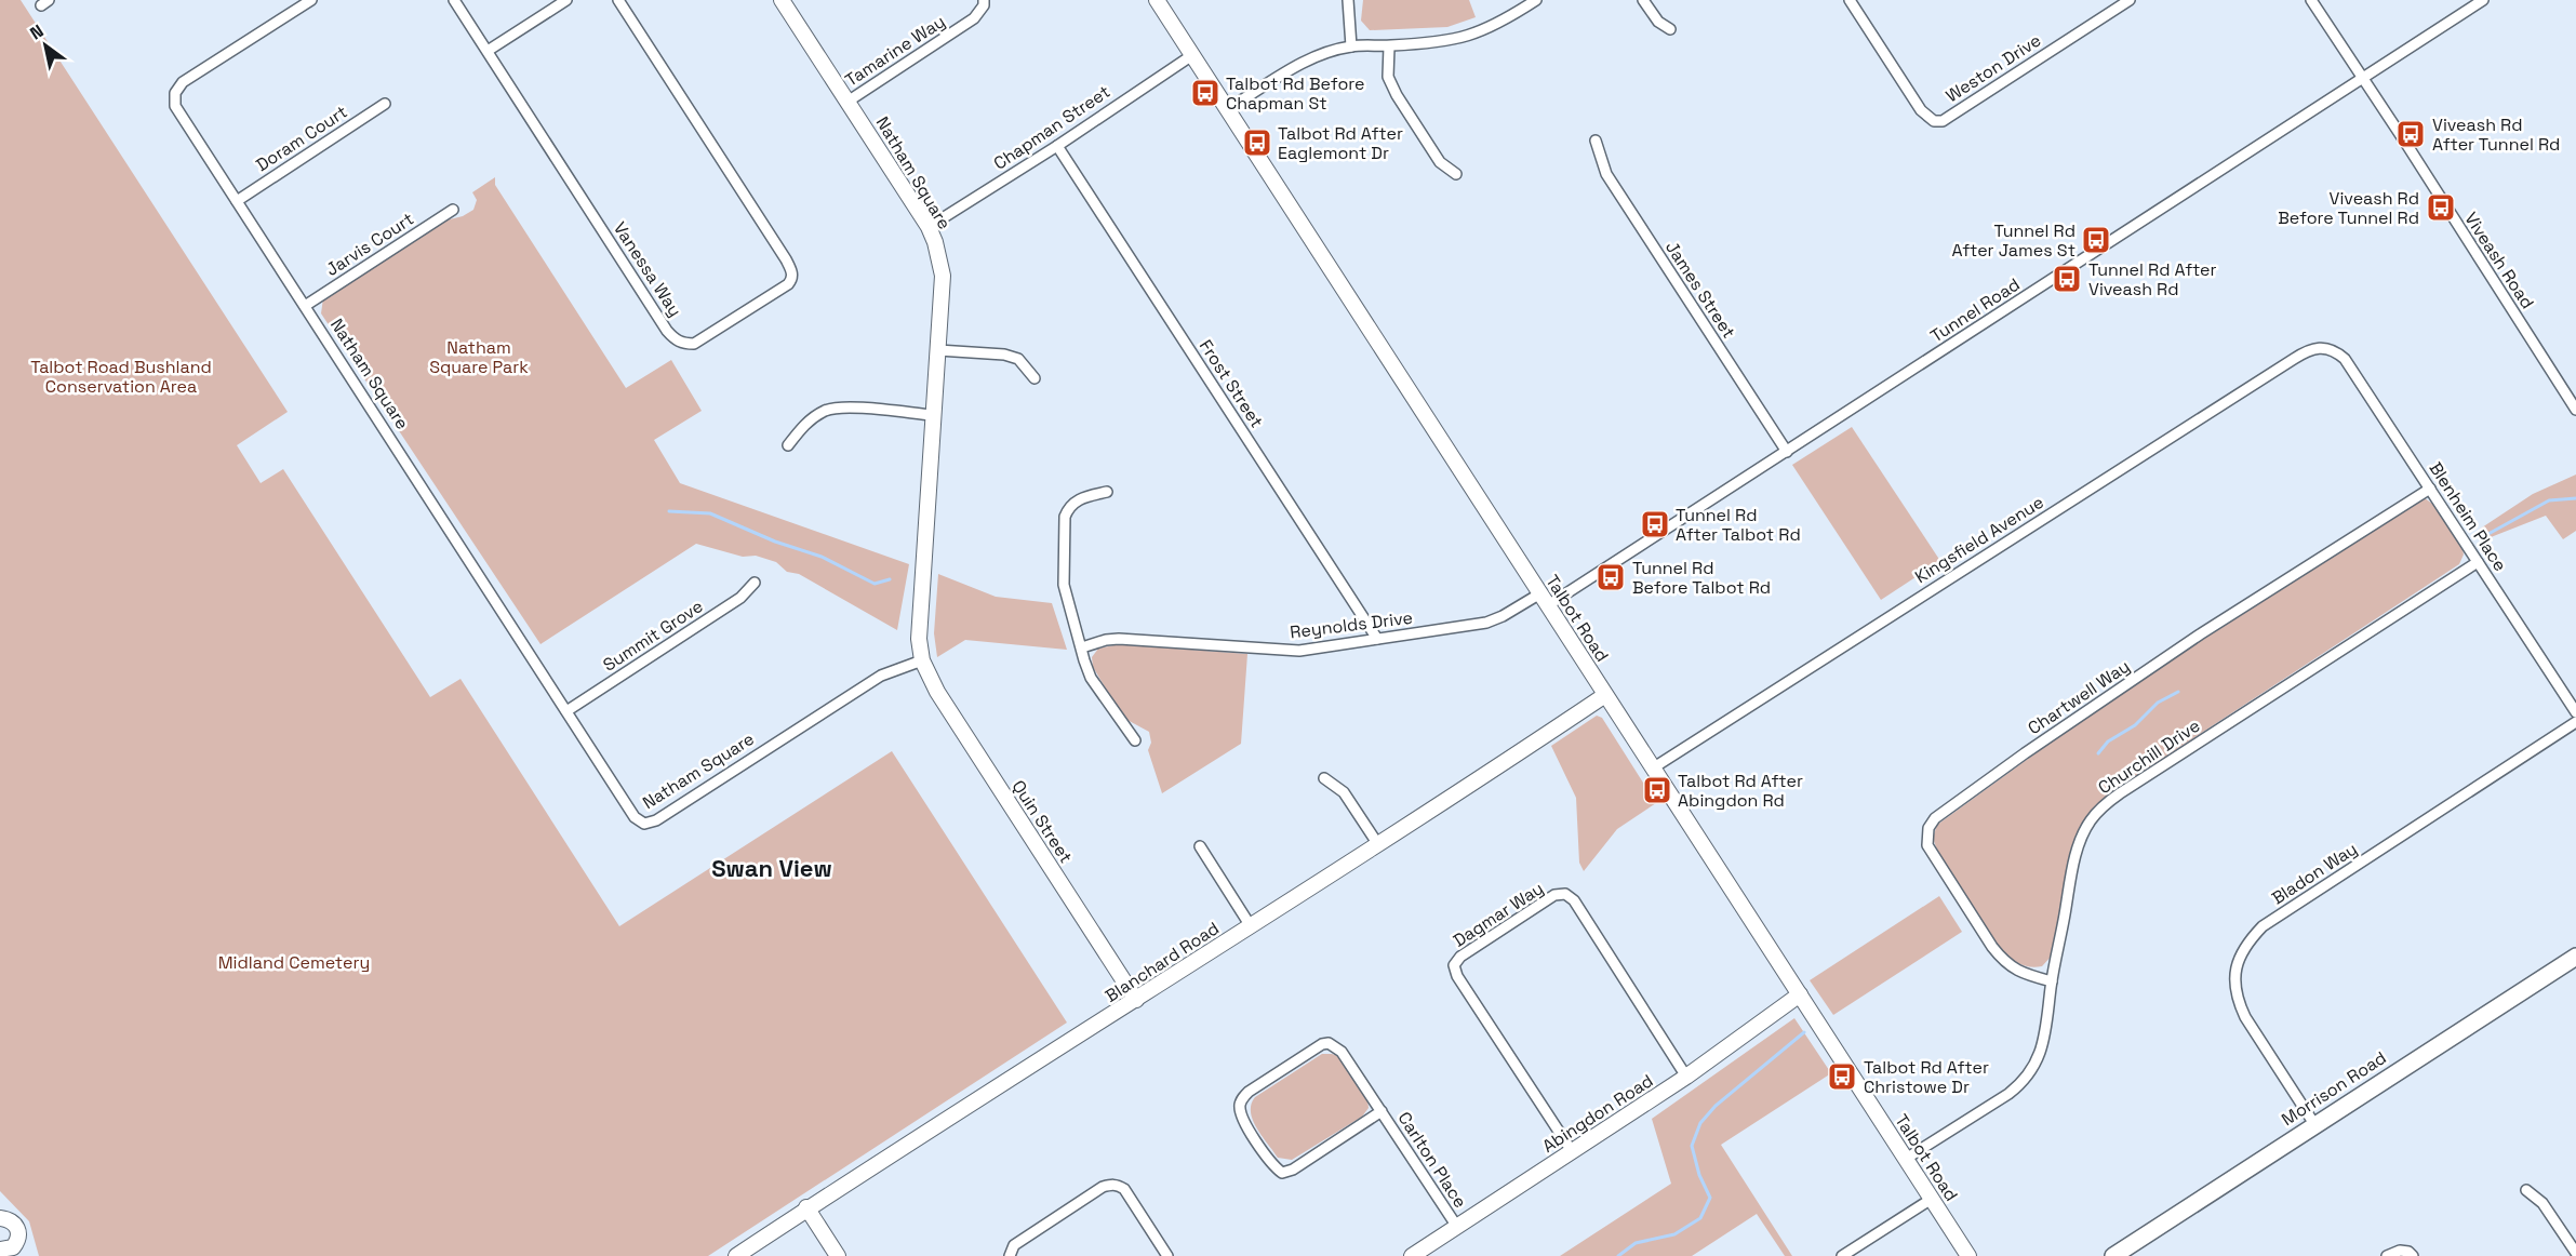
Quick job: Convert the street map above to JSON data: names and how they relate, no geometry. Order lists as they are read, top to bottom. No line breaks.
{"streets":{"main road":["Morrison Road"],"street":["Tamarine Way","Weston Drive","Chapman Street","Doram Court","Natham Square","Jarvis Court","Viveash Road","Vanessa Way","James Street","Tunnel Road","Frost Street","Blenheim Place","Kingsfield Avenue","Talbot Road","Reynolds Drive","Summit Grove","Chartwell Way","Churchill Drive","Quin Street","Bladon Way","Dagmar Way","Blanchard Road","Abingdon Road","Carlton Place"]},"crossings":[["Tamarine Way","Natham Square"],["Chapman Street","Natham Square"],["Chapman Street","Frost Street"],["Chapman Street","Talbot Road"],["Doram Court","Natham Square"],["Natham Square","Jarvis Court"],["Natham Square","Summit Grove"],["Natham Square","Quin Street"],["Viveash Road","Tunnel Road"],["James Street","Tunnel Road"],["Tunnel Road","Talbot Road"],["Tunnel Road","Reynolds Drive"],["Frost Street","Reynolds Drive"],["Blenheim Place","Kingsfield Avenue"],["Blenheim Place","Chartwell Way"],["Blenheim Place","Churchill Drive"],["Kingsfield Avenue","Talbot Road"],["Talbot Road","Reynolds Drive"],["Talbot Road","Churchill Drive"],["Talbot Road","Blanchard Road"],["Talbot Road","Abingdon Road"],["Chartwell Way","Churchill Drive"],["Quin Street","Blanchard Road"],["Bladon Way","Morrison Road"],["Dagmar Way","Abingdon Road"],["Abingdon Road","Carlton Place"]],"districts":["Swan View"],"parks":["Natham Square Park","Talbot Road Bushland Conservation Area","Midland Cemetery"],"places":{"bus stop":["Talbot Rd Before Chapman St","Viveash Rd After Tunnel Rd","Talbot Rd After Eaglemont Dr","Viveash Rd Before Tunnel Rd","Tunnel Rd After James St","Tunnel Rd After Viveash Rd","Tunnel Rd After Talbot Rd","Tunnel Rd Before Talbot Rd","Talbot Rd After Abingdon Rd","Talbot Rd After Christowe Dr"]},"north":"top left"}
